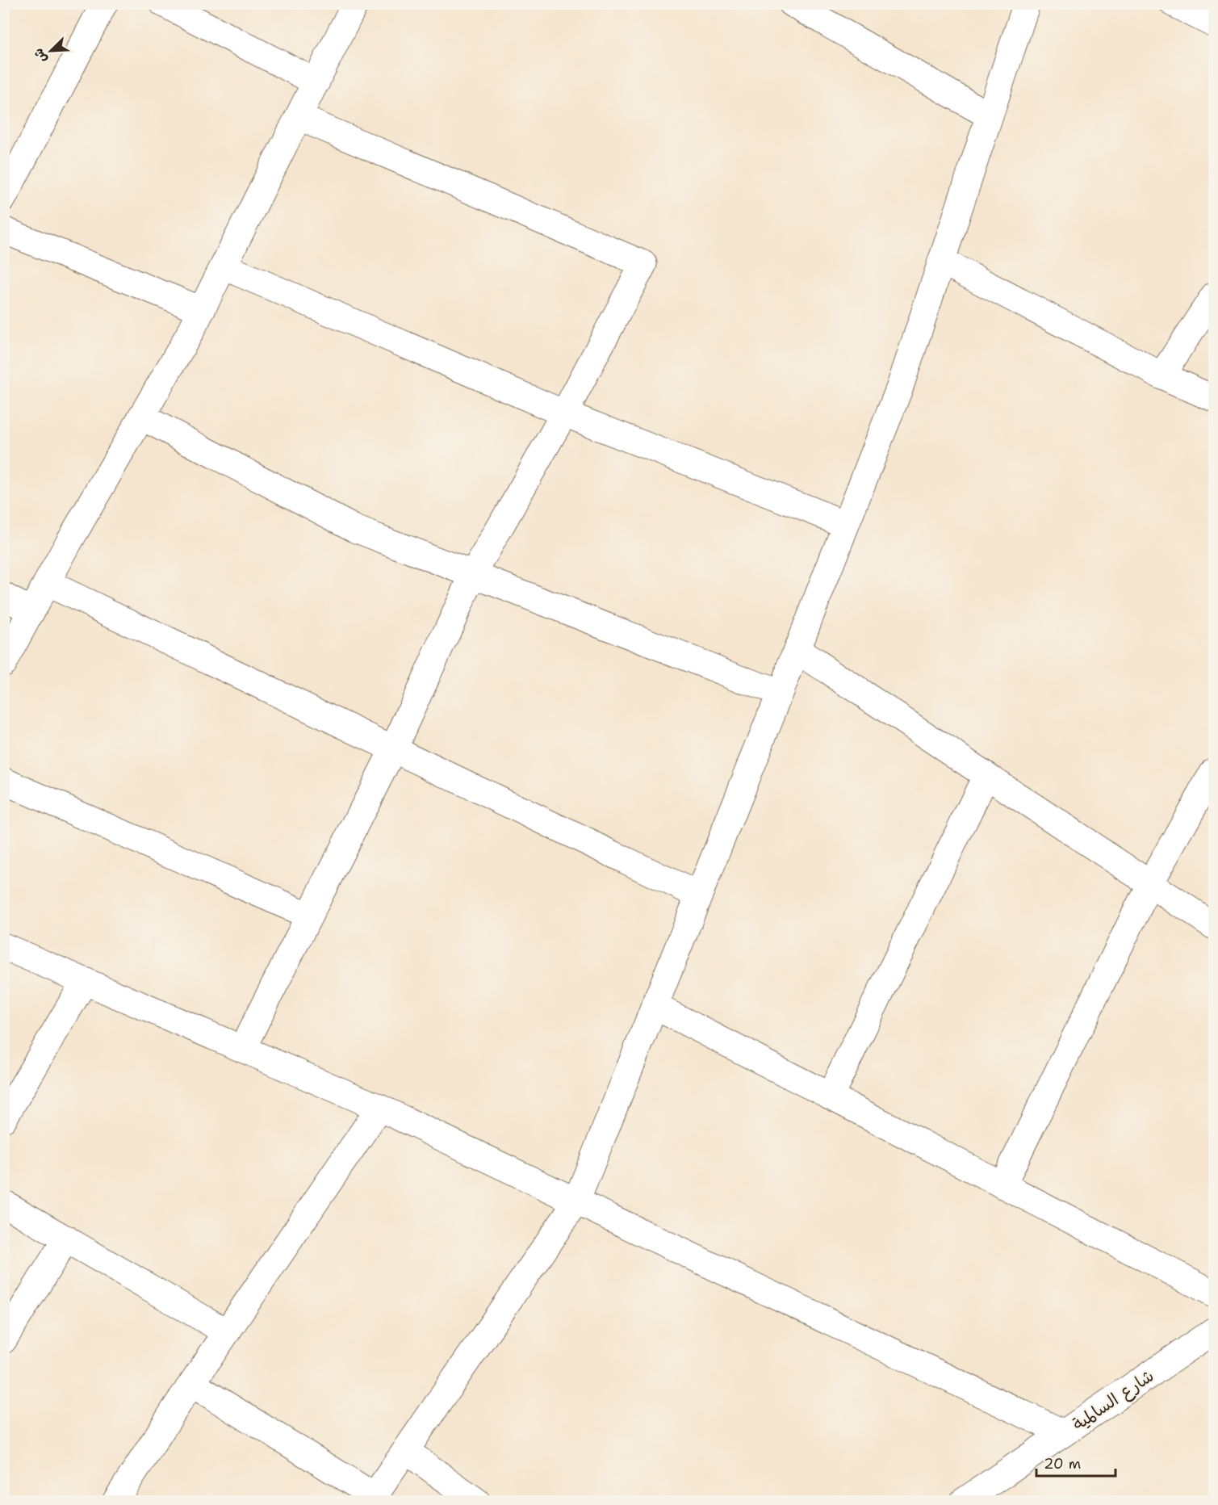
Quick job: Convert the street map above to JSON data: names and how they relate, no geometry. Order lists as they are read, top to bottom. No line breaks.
{"streets":{"street":["شارع السالمية"]},"scale_bar":"20 m","north":"bottom left"}
